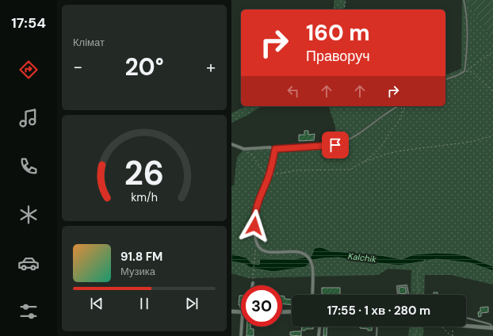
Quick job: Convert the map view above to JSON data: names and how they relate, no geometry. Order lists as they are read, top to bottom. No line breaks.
{"water":["Kalchik"],"page":{"tabs":"17:54","tile":"Клімат","turn":["160 m","Праворуч"],"heat":["−","20°","+"],"song":["91.8 FM","Музика"],"limit":"30","trip":"17:55 · 1 хв · 280 m","gauge":["26","km/h"]}}
